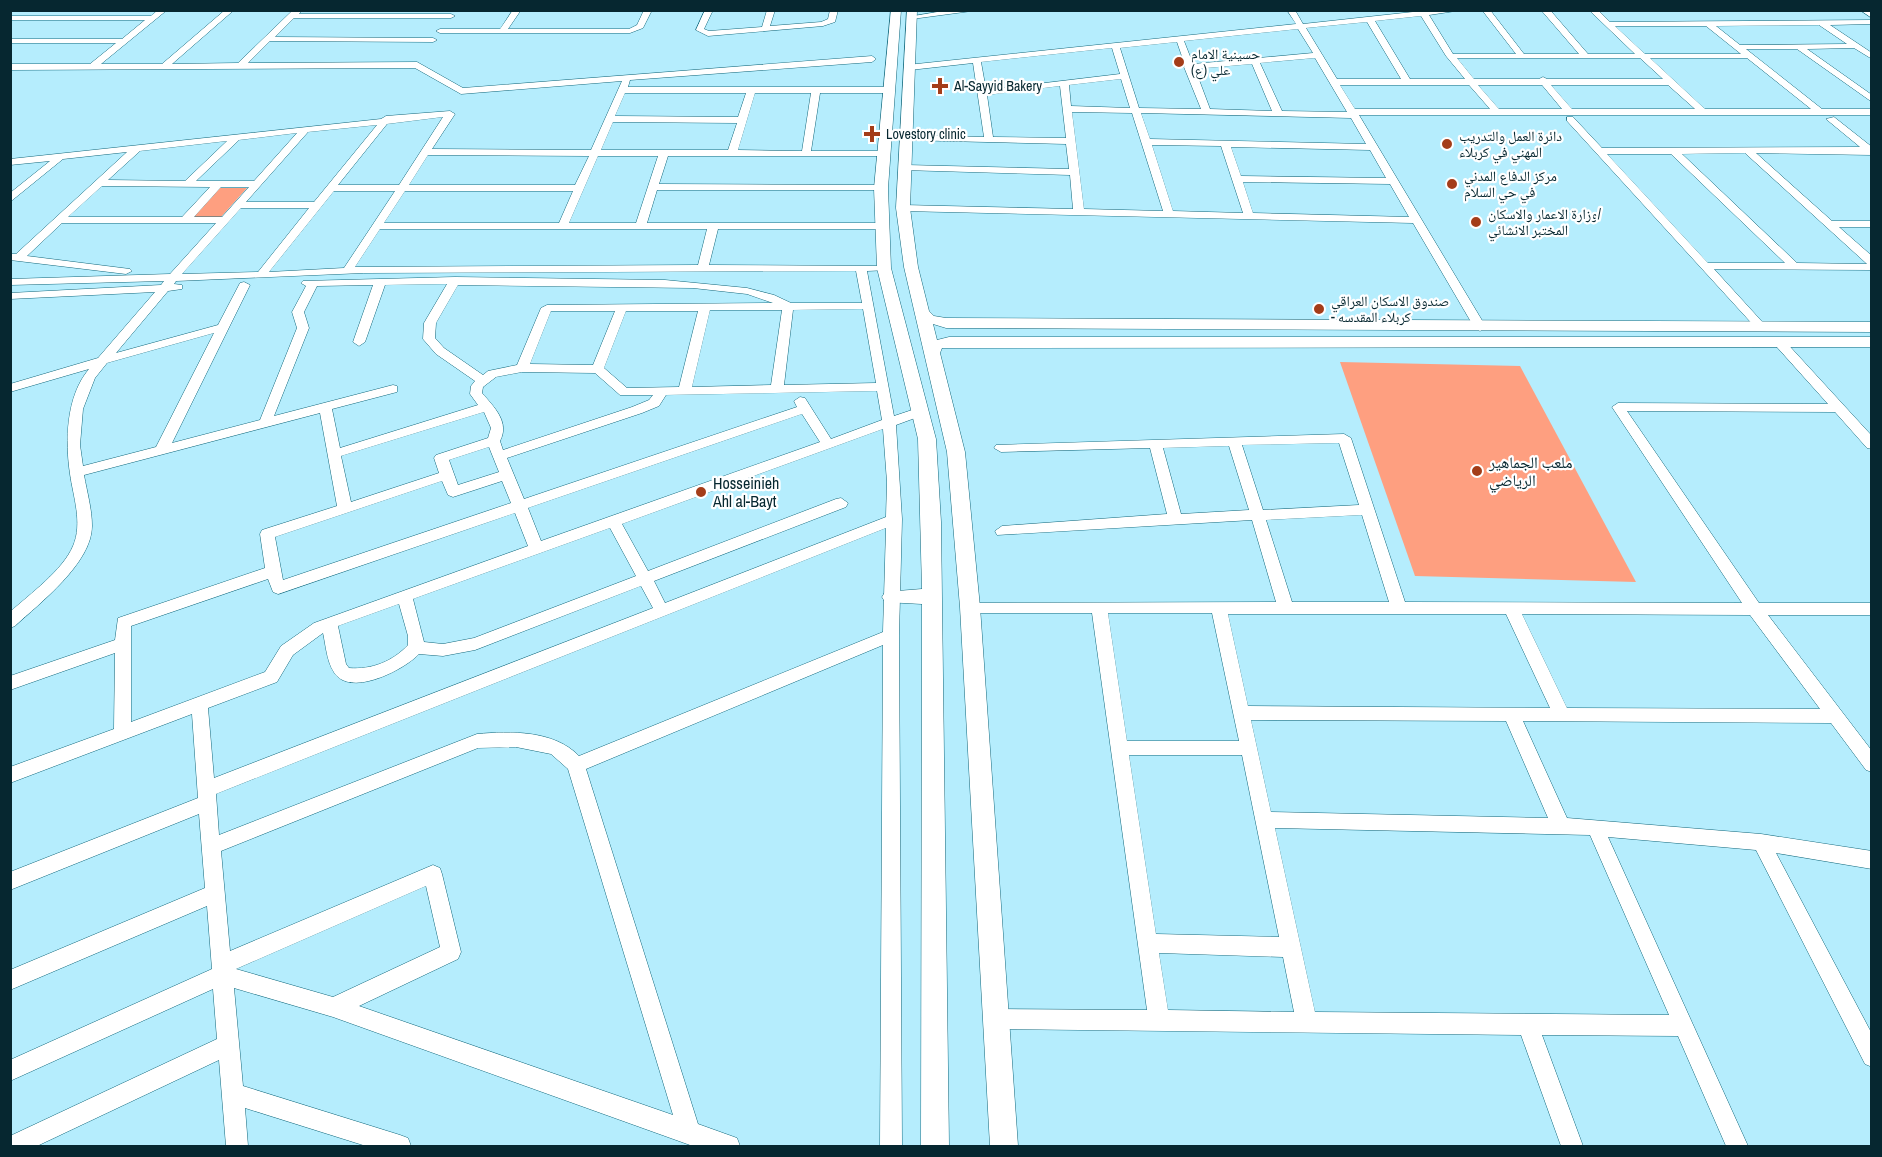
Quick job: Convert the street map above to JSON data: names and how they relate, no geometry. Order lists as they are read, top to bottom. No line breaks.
{"places":{"other":["حسينية الامام علي (ع)","دائرة العمل والتدريب المهني في كربلاء","مركز الدفاع المدني في حي السلام","وزارة الاعمار والاسكان/ المختبر الانشائي","صندوق الاسكان العراقي - كربلاء المقدسه","ملعب الجماهير الرياضي","Hosseinieh Ahl al-Bayt"],"health":["Al-Sayyid Bakery","Lovestory clinic"]}}
